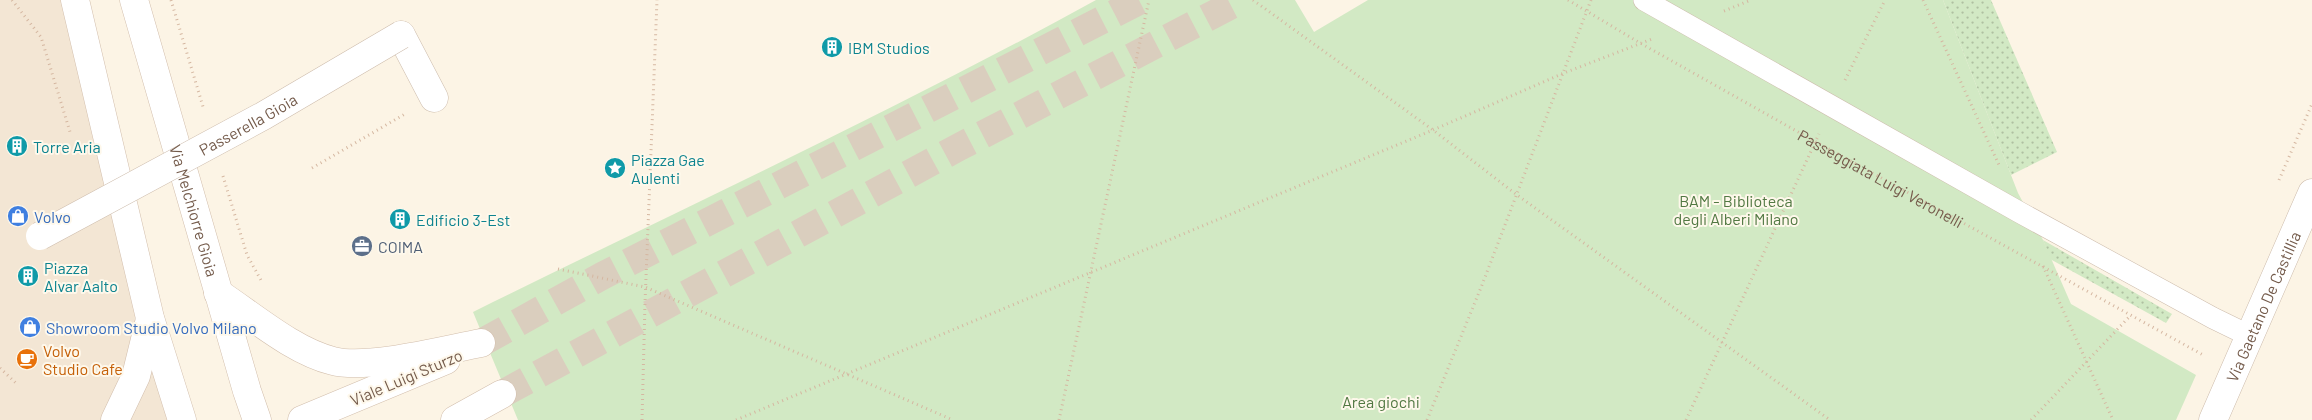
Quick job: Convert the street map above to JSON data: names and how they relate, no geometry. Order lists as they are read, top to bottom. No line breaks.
{"streets":{"main road":["Passerella Gioia","Via Melchiorre Gioia","Via Gaetano De Castillia","Viale Luigi Sturzo"],"path":["Passeggiata Luigi Veronelli"]},"crossings":[["Via Melchiorre Gioia","Viale Luigi Sturzo"]],"parks":["BAM - Biblioteca degli Alberi Milano","Area giochi"],"places":{"building":["IBM Studios","Torre Aria","Edificio 3-Est","Piazza Alvar Aalto"],"place":["Piazza Gae Aulenti"],"shop":["Volvo","Showroom Studio Volvo Milano"],"office":["COIMA"],"cafe":["Volvo Studio Cafe"]}}
